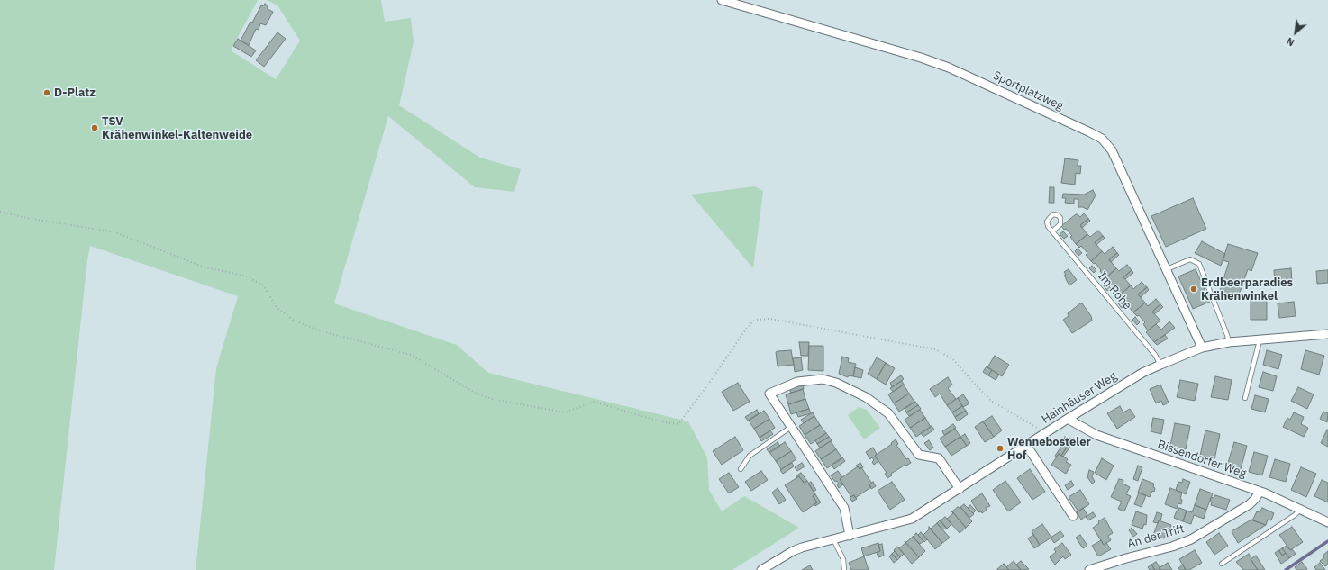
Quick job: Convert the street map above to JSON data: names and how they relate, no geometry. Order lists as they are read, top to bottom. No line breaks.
{"streets":{"street":["Sportplatzweg","Hainhäuser Weg","Bissendorfer Weg","An der Trift"],"lane":["Im Rohe"]},"crossings":[["Sportplatzweg","Hainhäuser Weg"],["Im Rohe","Hainhäuser Weg"],["Hainhäuser Weg","Bissendorfer Weg"],["Bissendorfer Weg","An der Trift"]],"places":["D-Platz","TSV Krähenwinkel-Kaltenweide","Erdbeerparadies Krähenwinkel","Wennebosteler Hof"],"north":"bottom left"}
